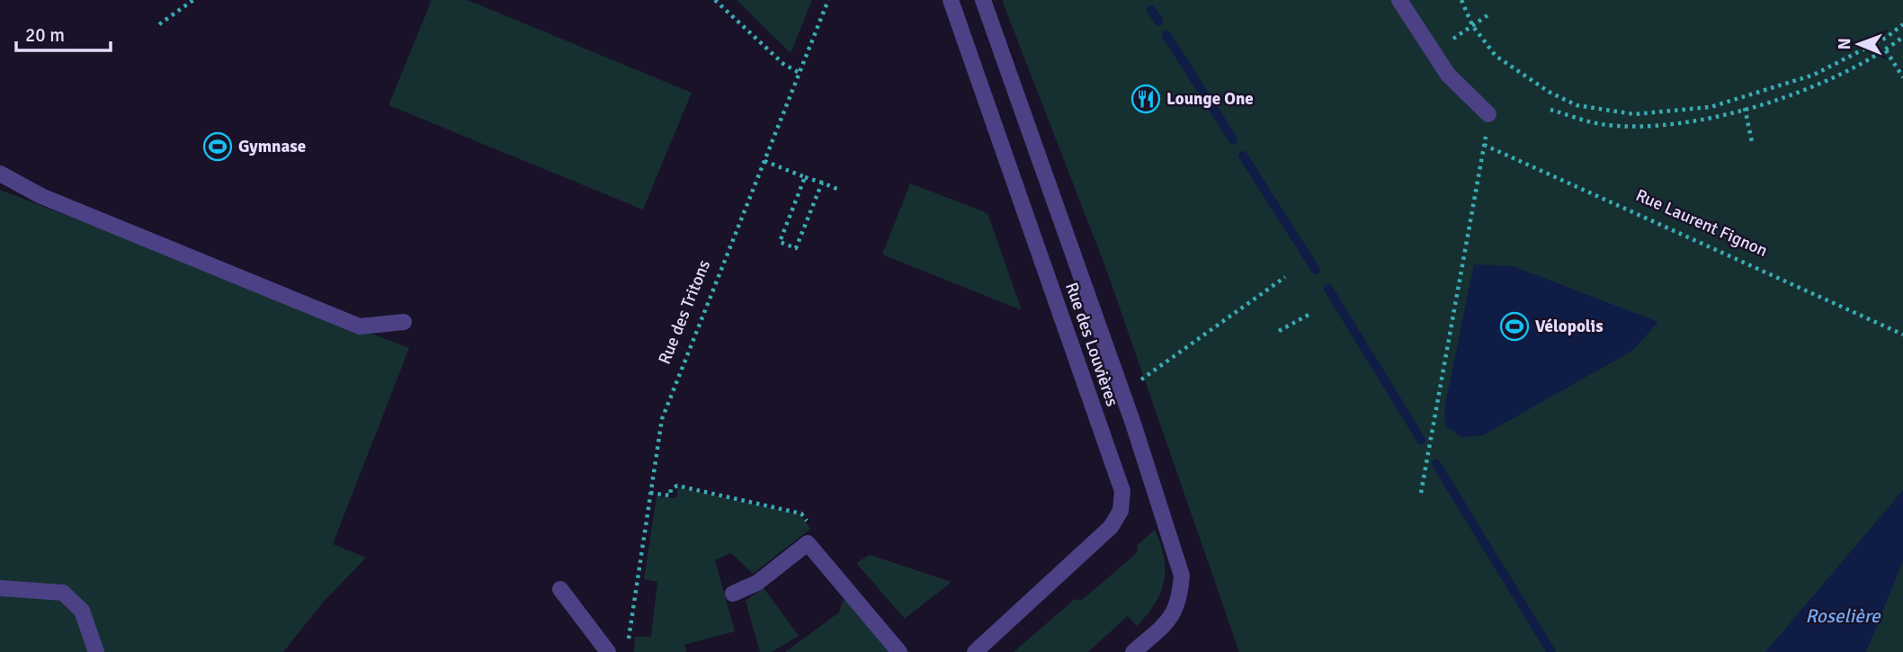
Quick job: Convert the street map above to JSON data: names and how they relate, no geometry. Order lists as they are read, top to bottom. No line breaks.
{"streets":{"street":["Rue des Louvières"],"path":["Rue Laurent Fignon","Rue des Tritons"]},"water":["Roselière"],"places":{"restaurant":["Lounge One"],"sports":["Gymnase","Vélopolis"]},"scale_bar":"20 m","north":"left"}
